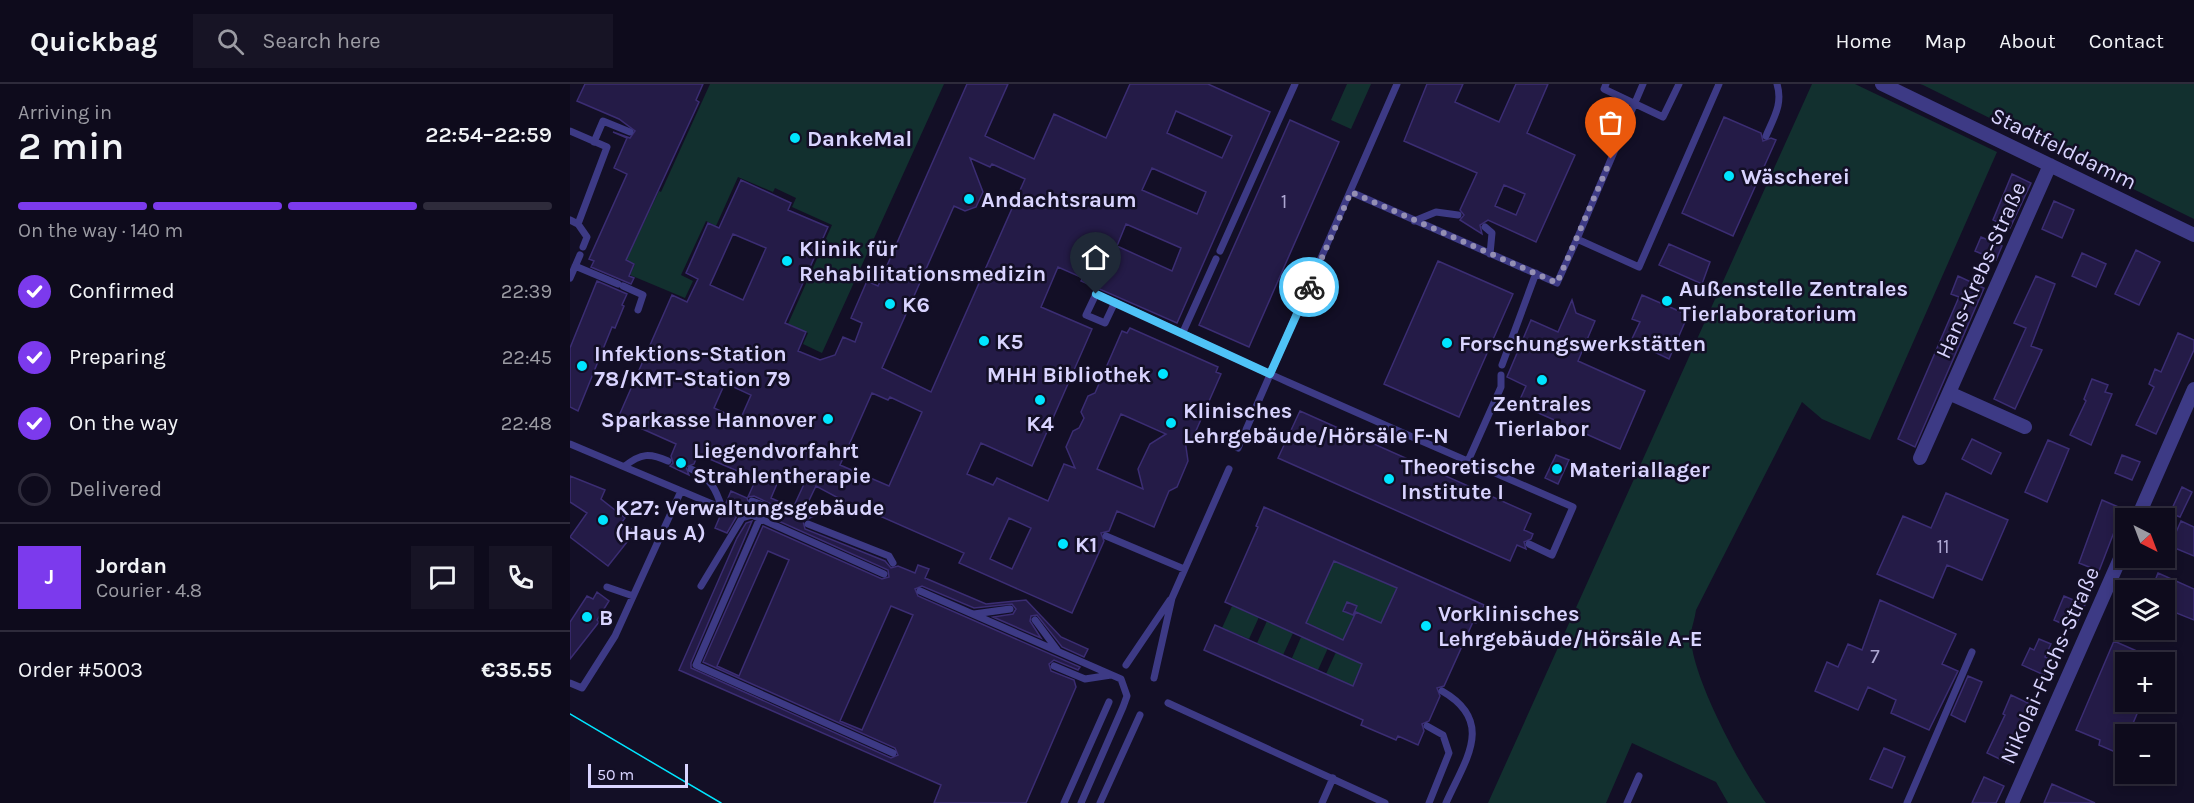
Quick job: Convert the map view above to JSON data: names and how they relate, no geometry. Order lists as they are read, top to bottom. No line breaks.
{"streets":{"street":["Stadtfelddamm","Hans-Krebs-Straße","Nikolai-Fuchs-Straße"]},"crossings":[["Stadtfelddamm","Hans-Krebs-Straße"]],"places":["DankeMal","Wäscherei","Andachtsraum","Klinik für Rehabilitationsmedizin","Außenstelle Zentrales Tierlaboratorium","K6","K5","Forschungswerkstätten","Infektions-Station 78/KMT-Station 79","MHH Bibliothek","Zentrales Tierlabor","K4","Sparkasse Hannover","Klinisches Lehrgebäude/Hörsäle F-N","Liegendvorfahrt Strahlentherapie","Materiallager","Theoretische Institute I","K27: Verwaltungsgebäude (Haus A)","K1","B","Vorklinisches Lehrgebäude/Hörsäle A-E"],"house_numbers":["1","11","7"],"scale_bar":"50 m","north":"bottom right","page":{"header":"Quickbag","search":"Search here","nav":["Home","Map","About","Contact"],"heading":["2 min","Arriving in","22:54–22:59"],"panel":["Jordan","Courier · 4.8","Order #5003","€35.55"],"bar":"On the way · 140 m","list":[["Confirmed","22:39"],["Preparing","22:45"],["On the way","22:48"],"Delivered"],"map_buttons":["+","−"],"round":"J","scale":"50 m"}}
